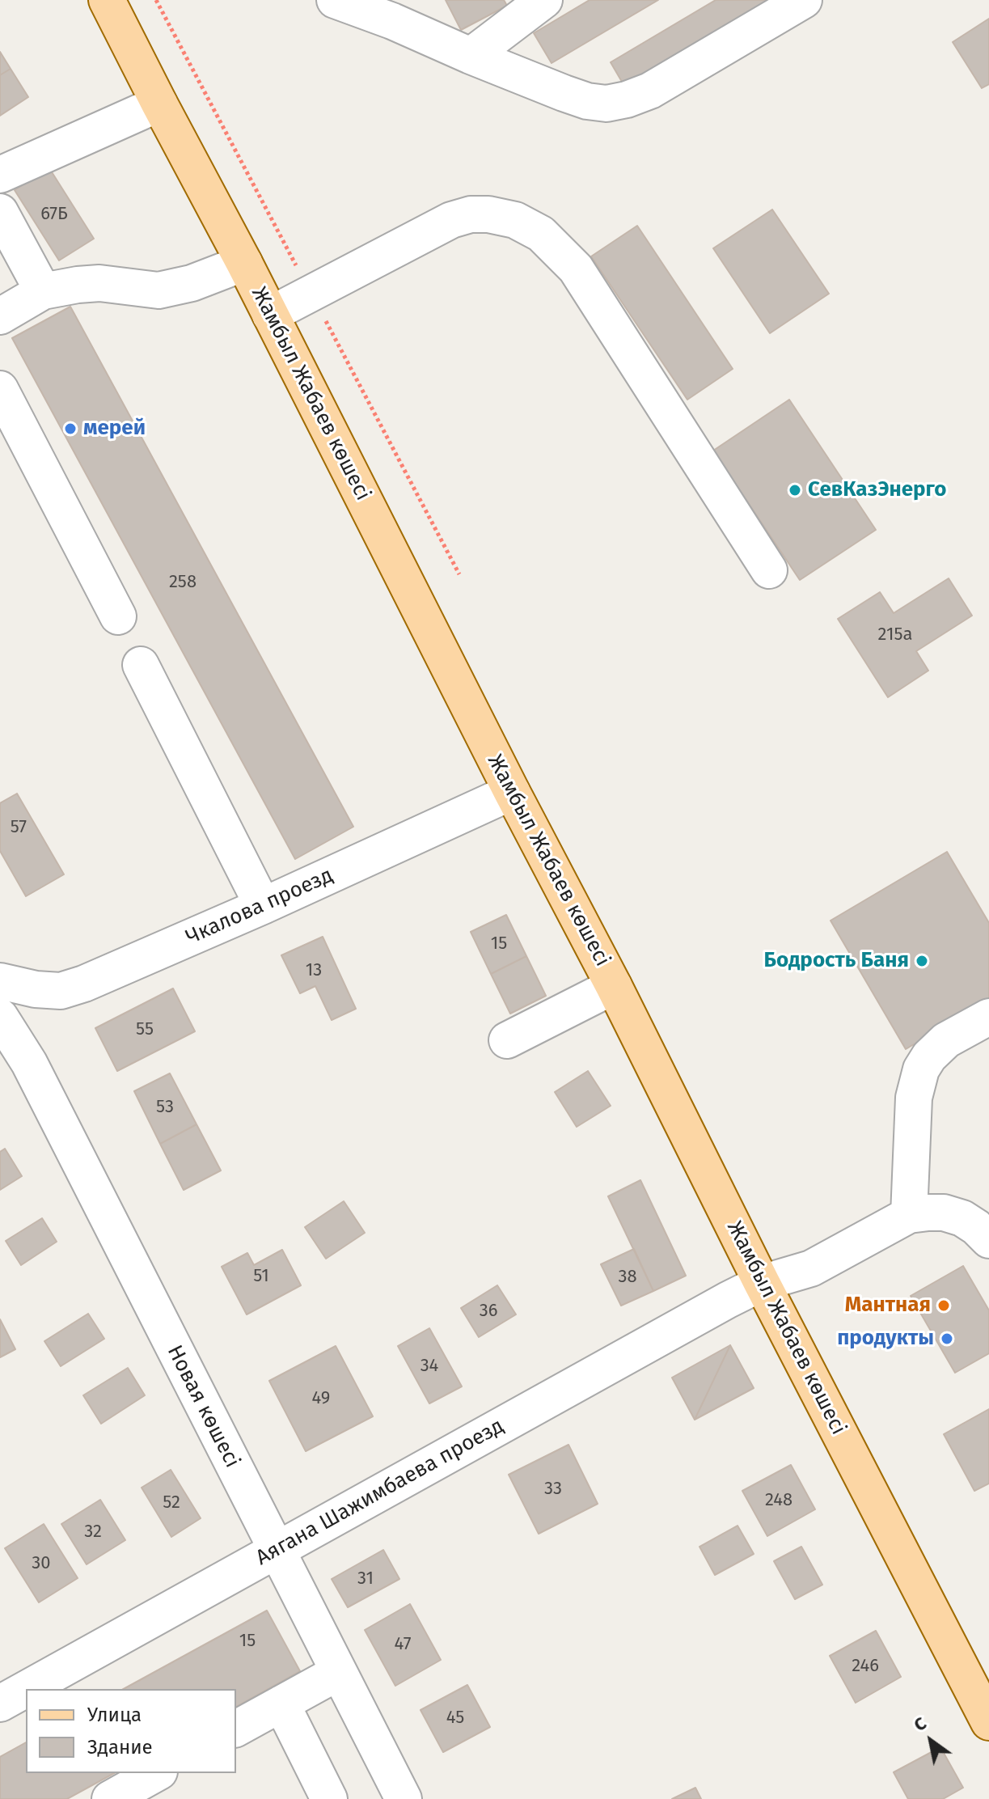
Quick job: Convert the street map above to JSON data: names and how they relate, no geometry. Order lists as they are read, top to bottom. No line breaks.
{"streets":{"main road":["Жамбыл Жабаев көшесі"],"street":["Чкалова проезд","Новая көшесі","Аягана Шажимбаева проезд"]},"crossings":[["Жамбыл Жабаев көшесі","Чкалова проезд"],["Жамбыл Жабаев көшесі","Аягана Шажимбаева проезд"],["Новая көшесі","Аягана Шажимбаева проезд"]],"places":["мерей","СевКазЭнерго","Бодрость Баня","Мантная","продукты"],"house_numbers":["67Б","258","215а","57","15","13","55","53","51","38","36","34","49","33","248","52","32","30","31","15","47","246","45"],"legend":["Улица","Здание"],"north":"top left"}
